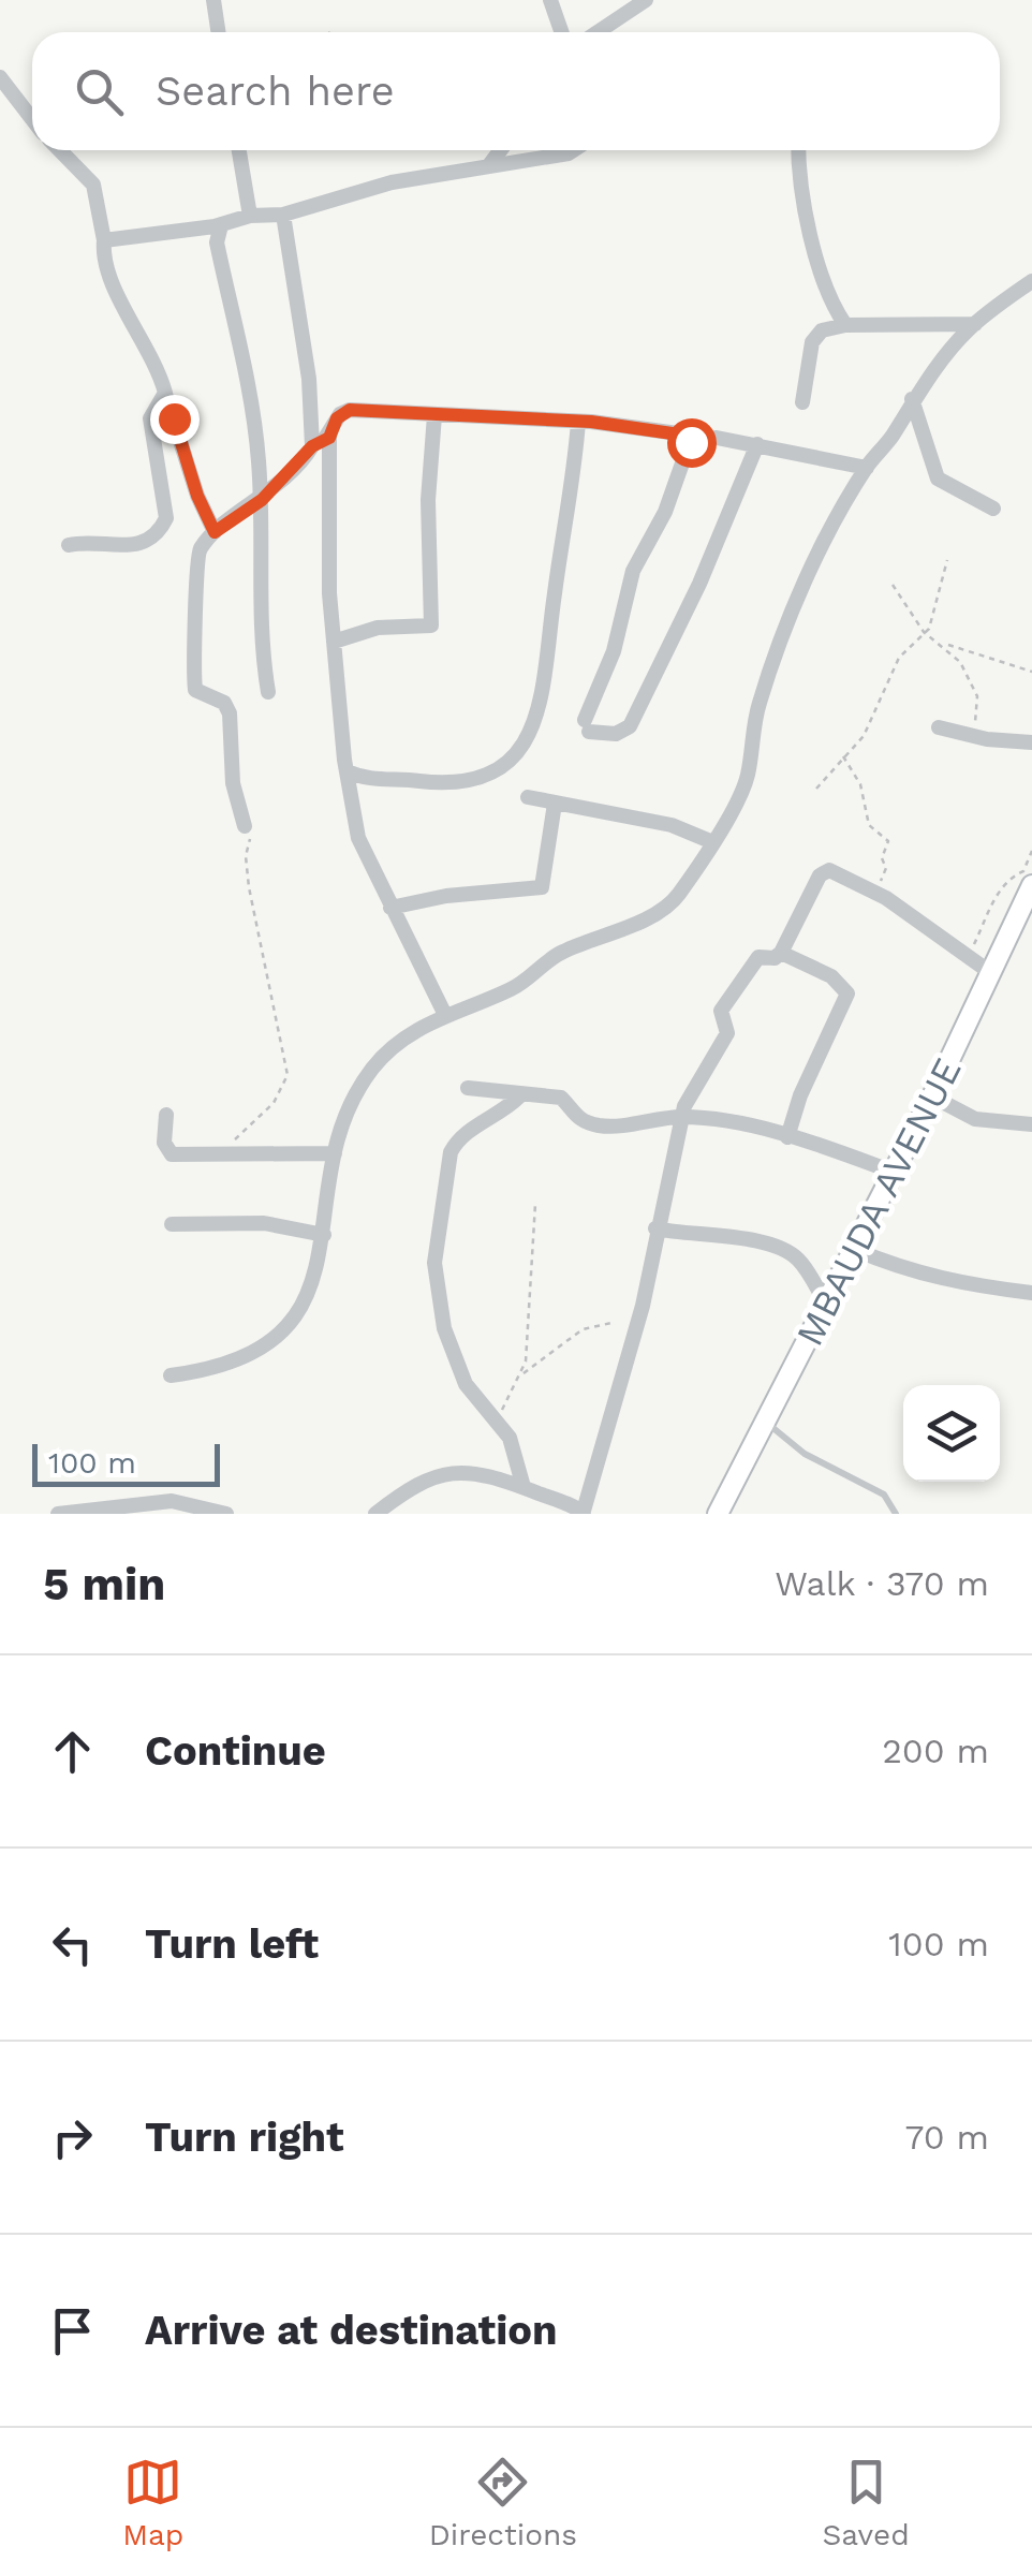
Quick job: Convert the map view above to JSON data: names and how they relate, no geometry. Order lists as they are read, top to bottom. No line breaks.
{"streets":{"street":["MBAUDA AVENUE"]},"scale_bar":"100 m","page":{"search":"Search here","scale":"100 m","heading":["5 min","Walk · 370 m"],"list":[["Continue","200 m"],["Turn left","100 m"],["Turn right","70 m"],"Arrive at destination"],"nav":["Map","Directions","Saved"]}}
